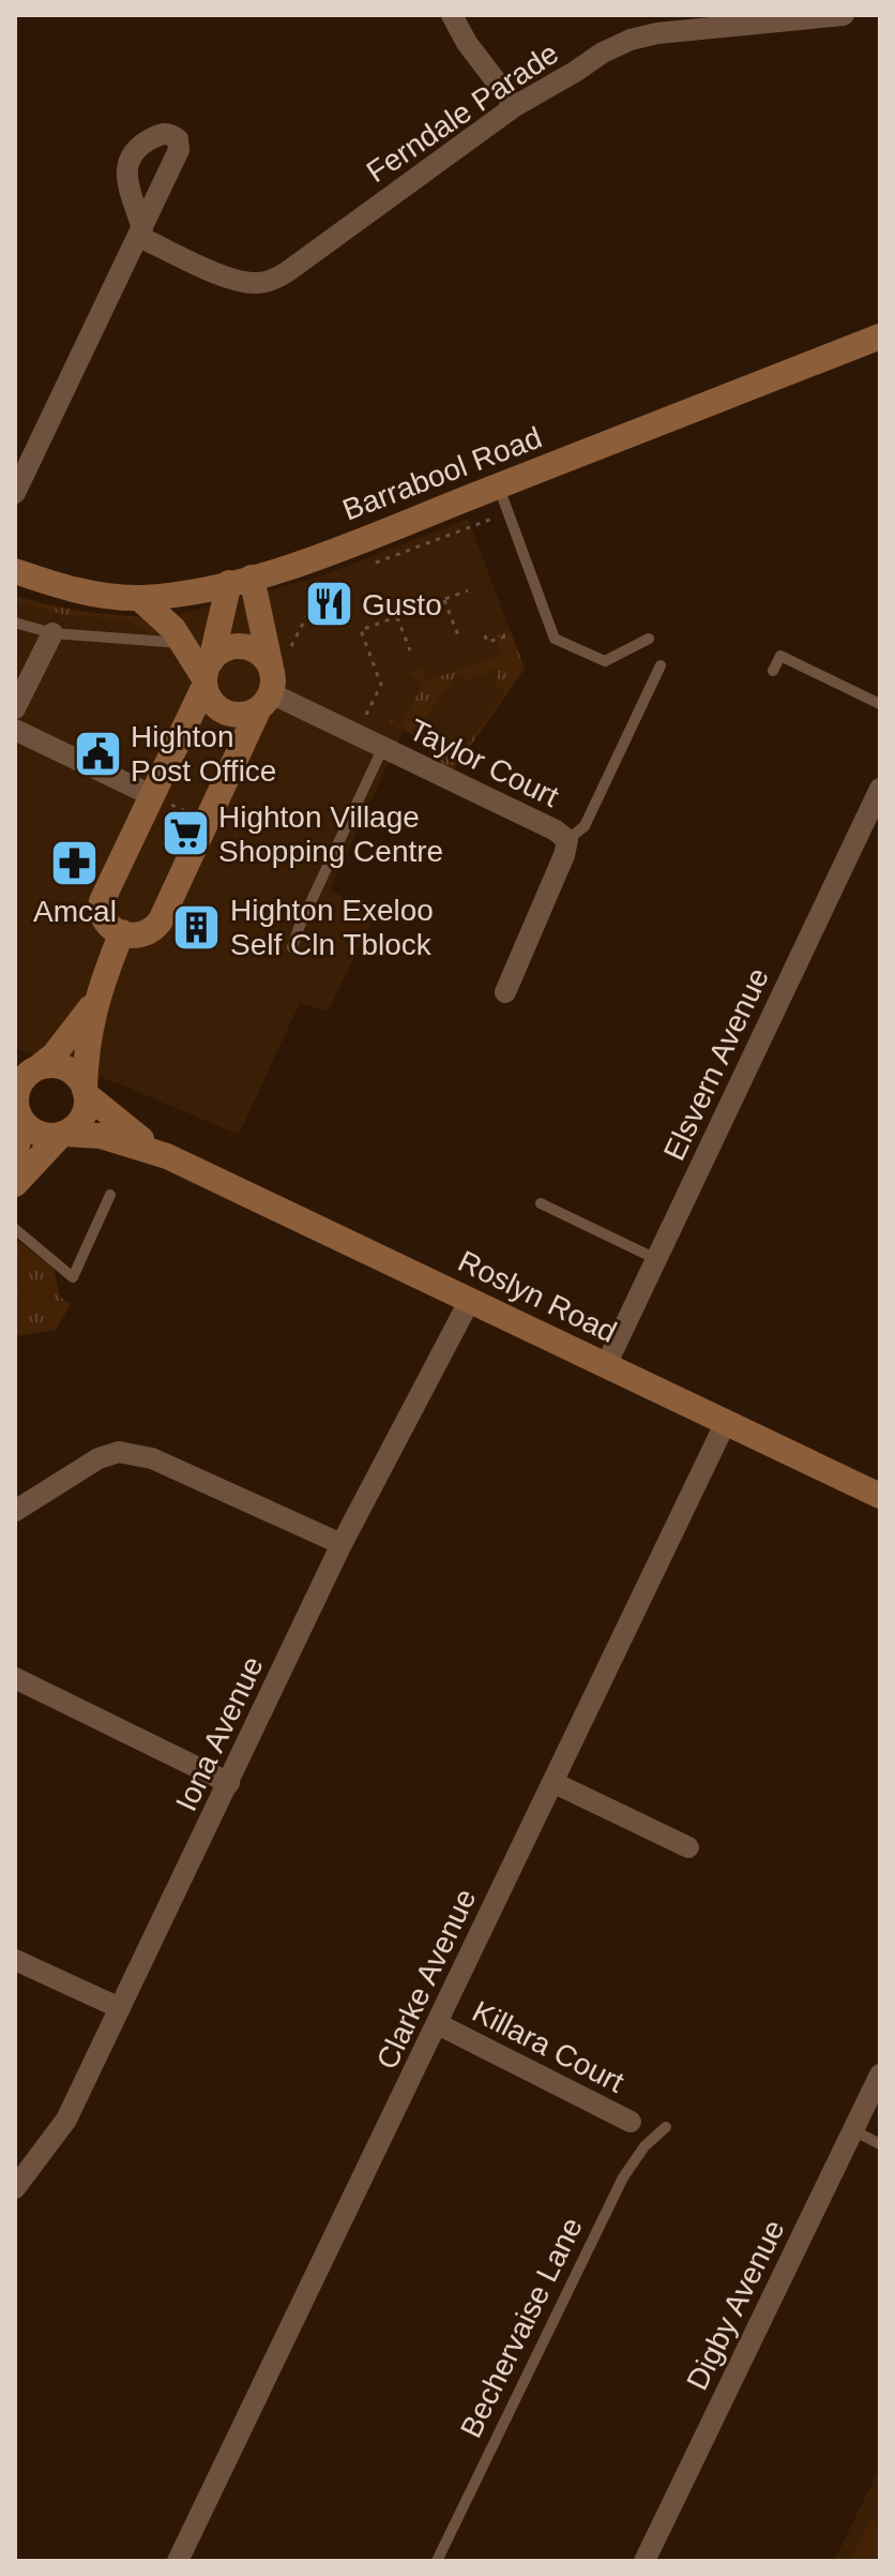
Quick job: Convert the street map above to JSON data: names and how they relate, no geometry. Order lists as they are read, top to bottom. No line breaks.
{"streets":{"street":["Ferndale Parade","Barrabool Road","Taylor Court","Elsvern Avenue","Roslyn Road","Iona Avenue","Clarke Avenue","Killara Court","Digby Avenue"],"lane":["Bechervaise Lane"]},"crossings":[["Elsvern Avenue","Roslyn Road"],["Roslyn Road","Iona Avenue"],["Roslyn Road","Clarke Avenue"],["Clarke Avenue","Killara Court"]],"places":{"restaurant":["Gusto"],"public building":["Highton Post Office"],"supermarket":["Highton Village Shopping Centre"],"pharmacy":["Amcal"],"building":["Highton Exeloo Self Cln Tblock"]}}
